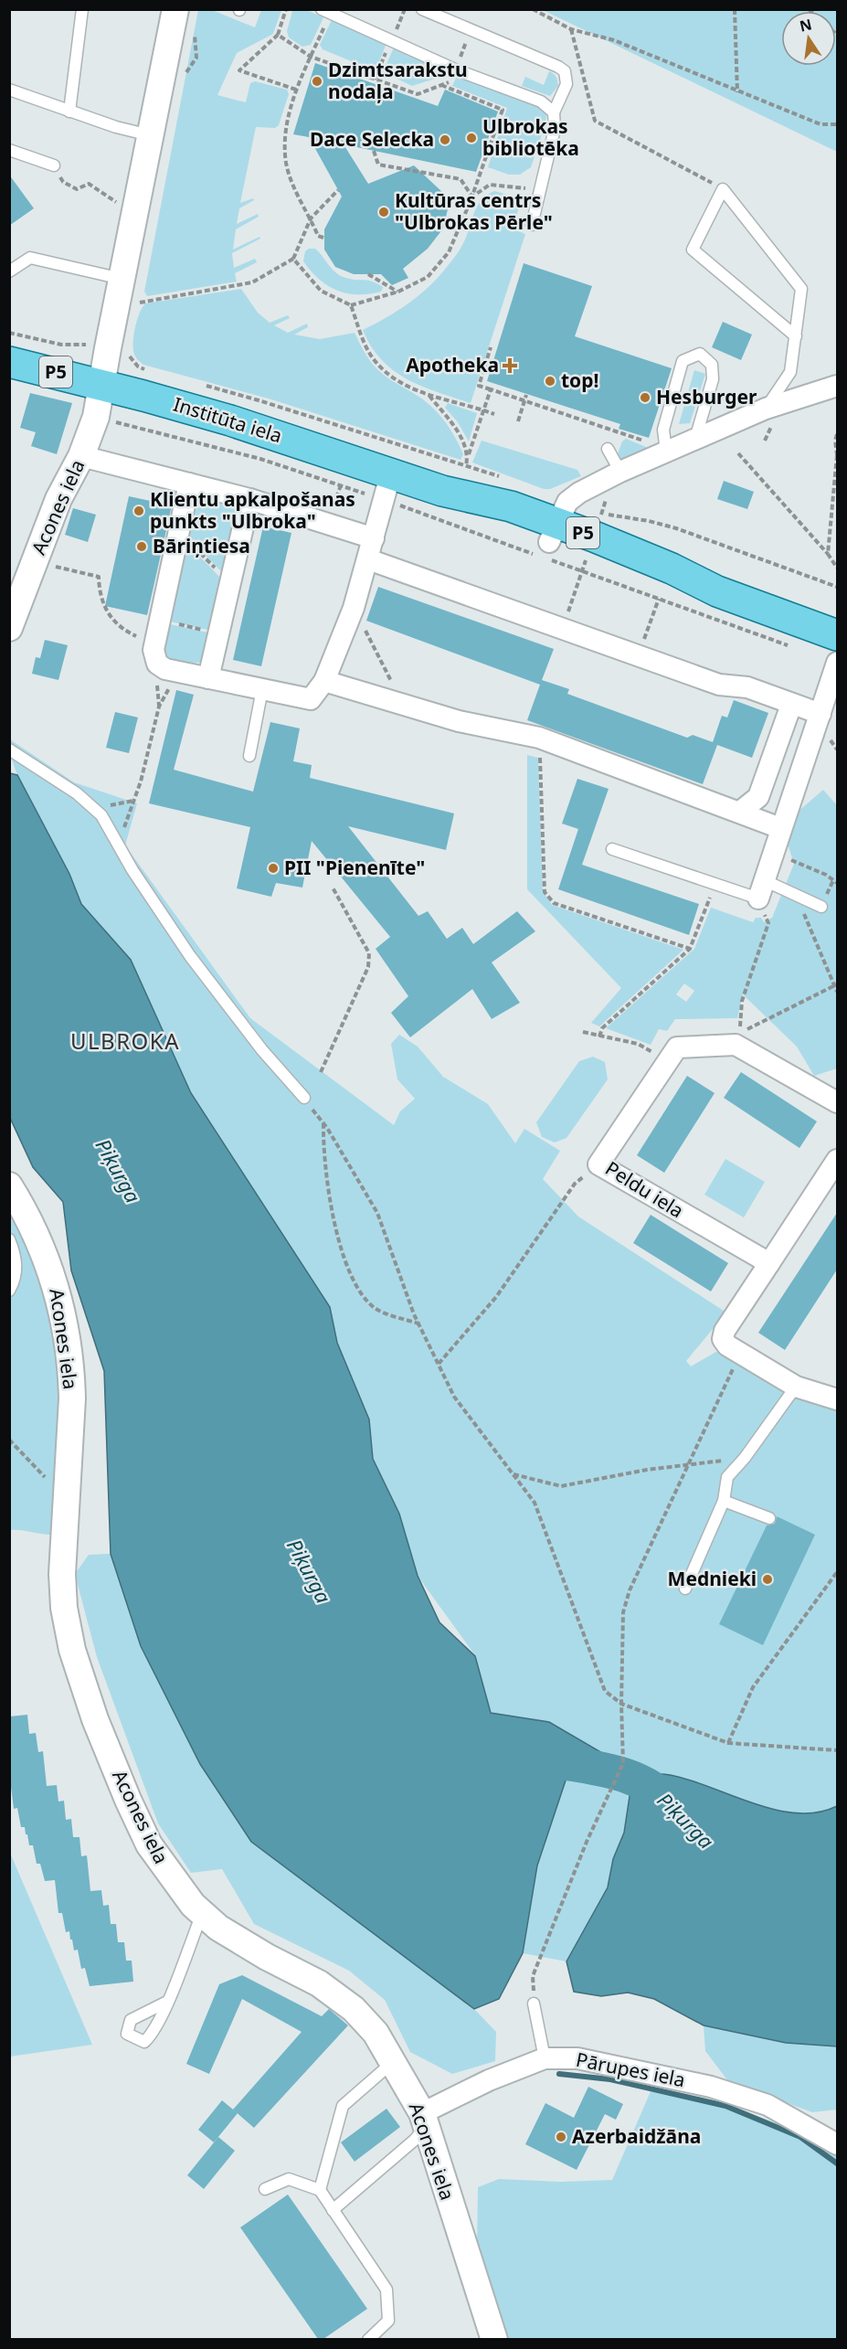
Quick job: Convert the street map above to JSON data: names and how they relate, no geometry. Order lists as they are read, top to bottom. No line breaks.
{"streets":{"main road":["P5","Institūta iela"],"street":["Acones iela","Peldu iela","Pārupes iela"]},"crossings":[["Institūta iela","Acones iela"],["Acones iela","Pārupes iela"]],"districts":["ULBROKA"],"water":["Piķurga"],"places":{"other":["Dzimtsarakstu nodaļa","Ulbrokas bibliotēka","Dace Selecka","Kultūras centrs \"Ulbrokas Pērle\"","top!","Hesburger","Klientu apkalpošanas punkts \"Ulbroka\"","Bāriņtiesa","PII \"Pienenīte\"","Mednieki","Azerbaidžāna"],"health":["Apotheka"]},"north":"top"}
